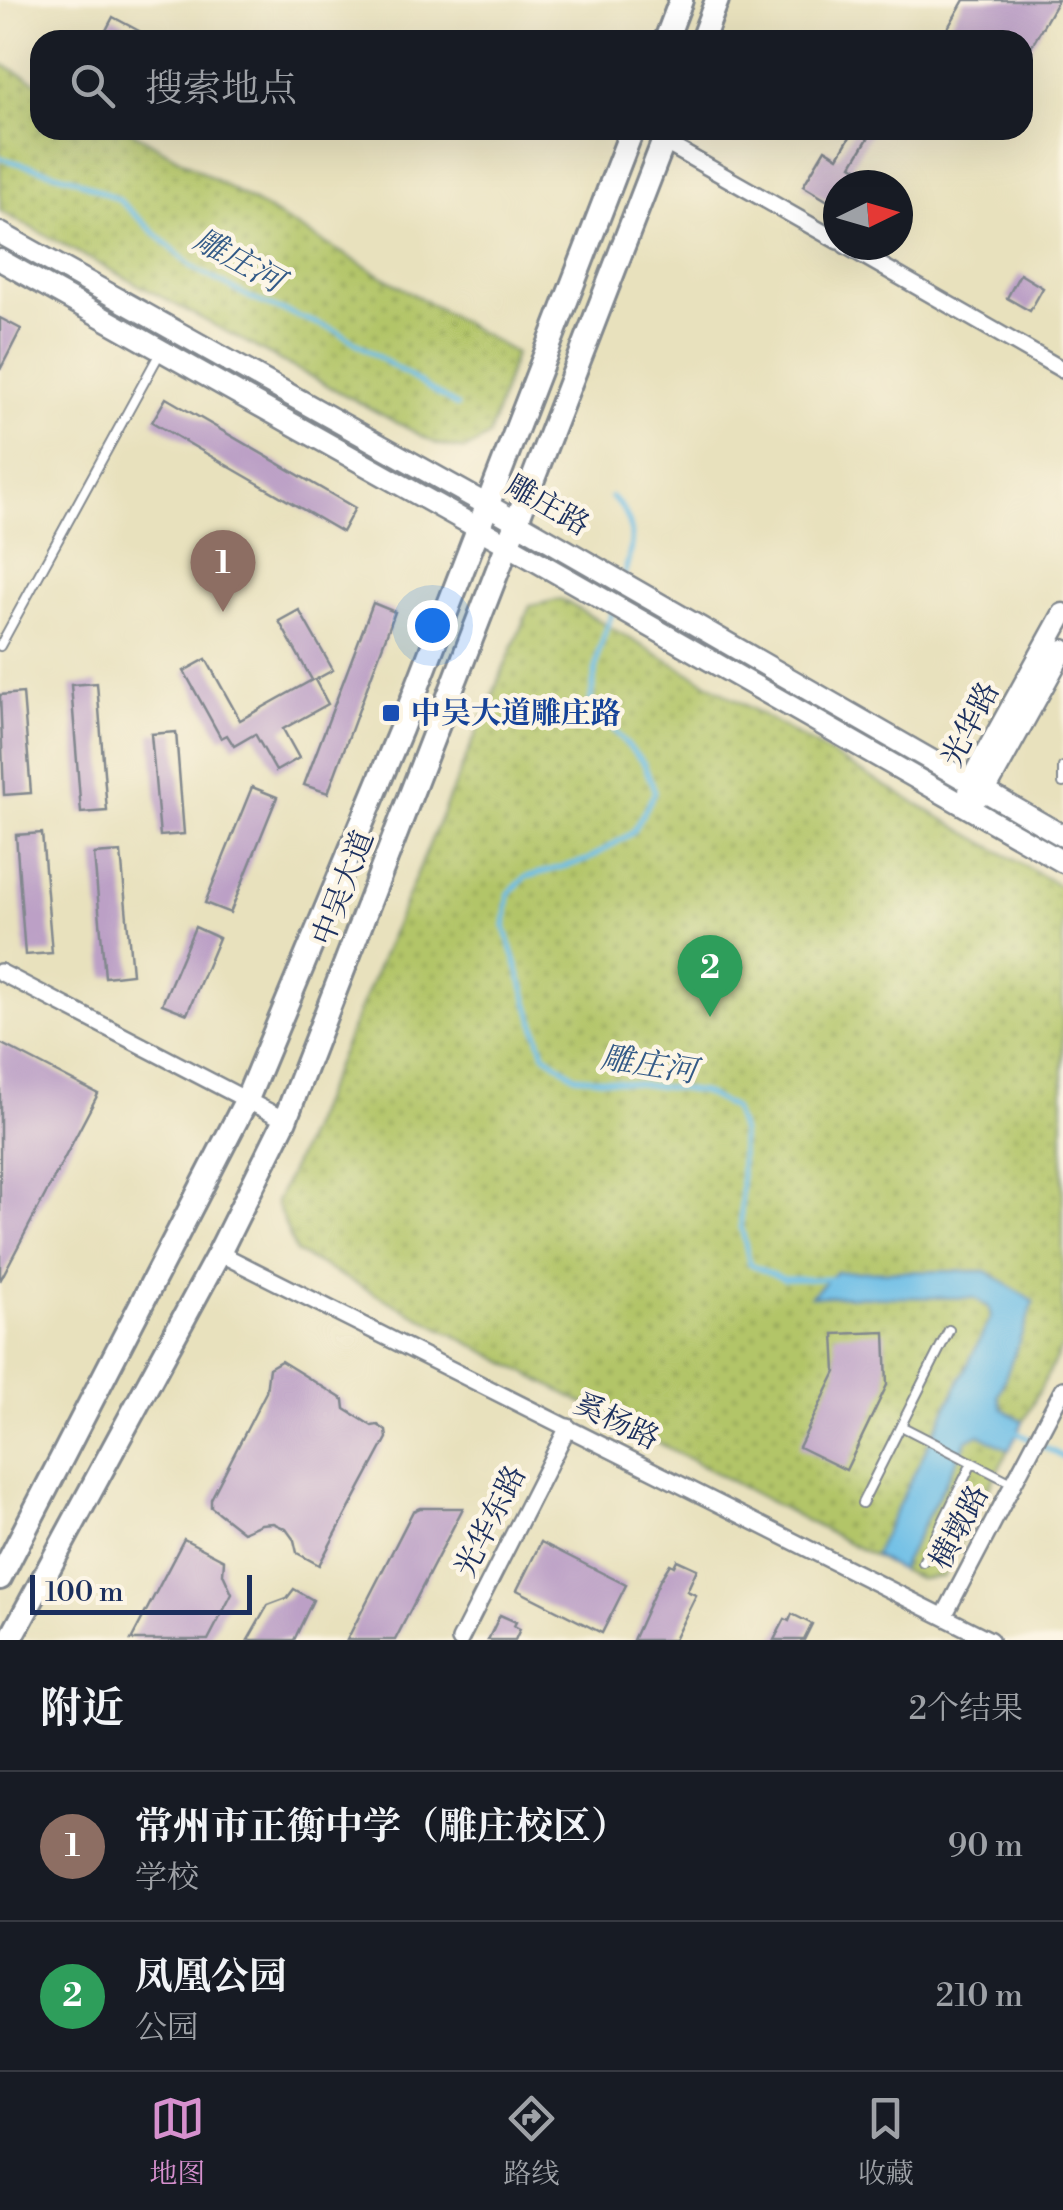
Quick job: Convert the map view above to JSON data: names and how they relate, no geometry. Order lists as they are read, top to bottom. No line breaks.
{"streets":{"main road":["雕庄路","光华路","中吴大道"],"street":["奚杨路","光华东路","横墩路"]},"crossings":[["雕庄路","光华路"],["雕庄路","中吴大道"],["中吴大道","奚杨路"],["奚杨路","光华东路"],["奚杨路","横墩路"]],"water":["雕庄河"],"places":{"transit":["中吴大道雕庄路"]},"scale_bar":"100 m","north":"right","page":{"search":"搜索地点","pins":["1","2"],"scale":"100 m","heading":["附近","2个结果"],"list":[{"mark":"1","name":"常州市正衡中学（雕庄校区）","note":"学校","value":"90 m"},{"mark":"2","name":"凤凰公园","note":"公园","value":"210 m"}],"nav":["地图","路线","收藏"]}}
